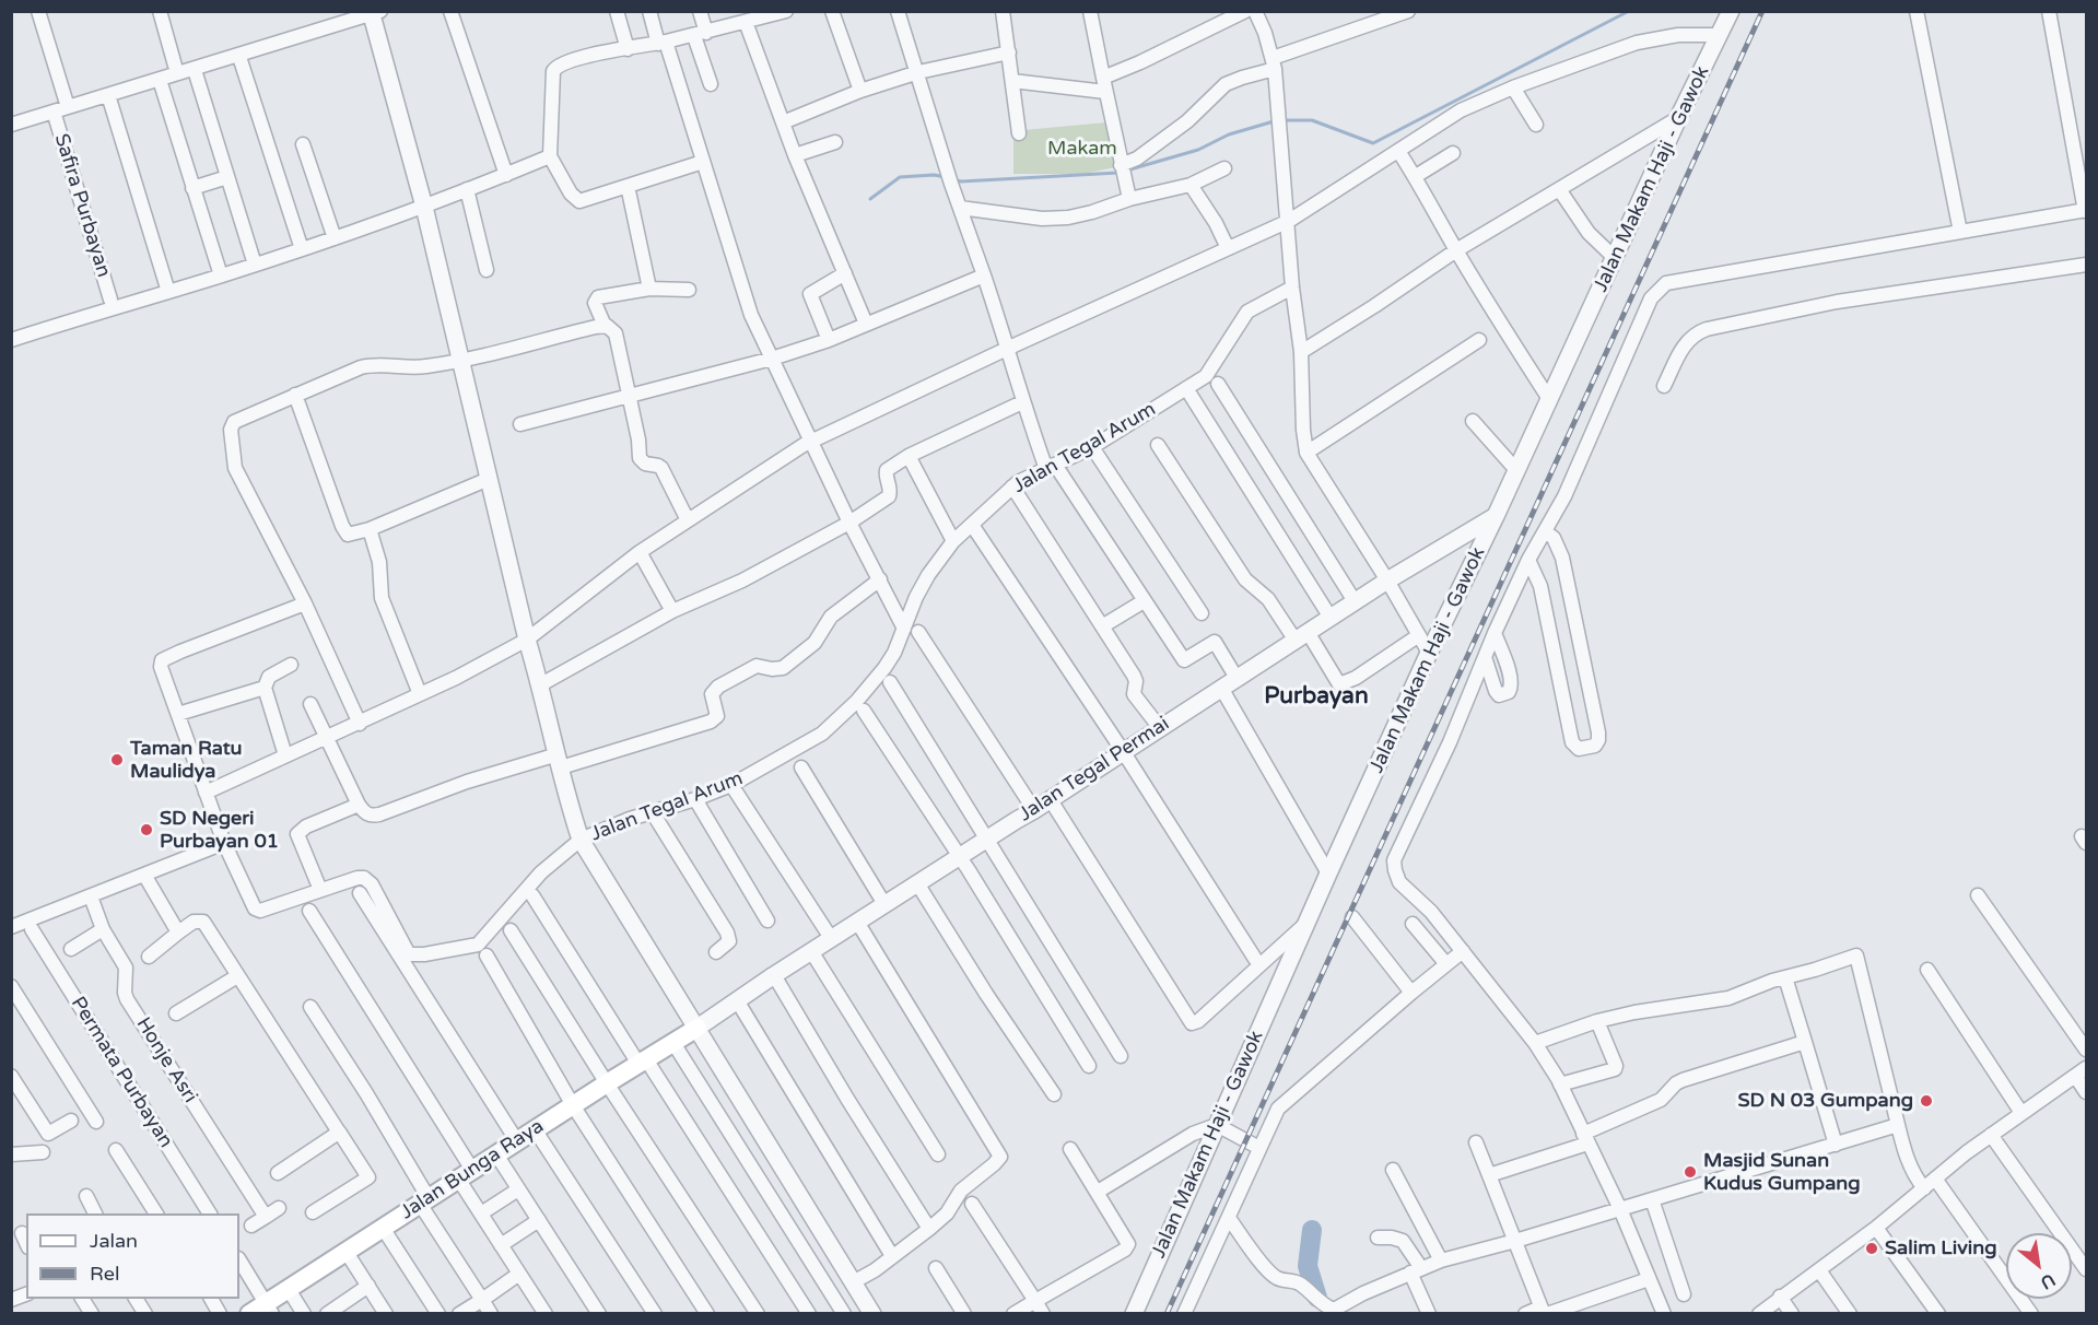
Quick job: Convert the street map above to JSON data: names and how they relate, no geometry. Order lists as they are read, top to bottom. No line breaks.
{"streets":{"main road":["Jalan Bunga Raya"],"street":["Jalan Makam Haji - Gawok","Safira Purbayan","Jalan Tegal Arum","Jalan Tegal Permai","Honje Asri","Permata Purbayan"]},"crossings":[["Jalan Makam Haji - Gawok","Jalan Tegal Permai"],["Jalan Tegal Permai","Jalan Bunga Raya"]],"districts":["Purbayan"],"parks":["Makam"],"places":["Taman Ratu Maulidya","SD Negeri Purbayan 01","SD N 03 Gumpang","Masjid Sunan Kudus Gumpang","Salim Living"],"legend":["Jalan","Rel"],"north":"bottom right"}
